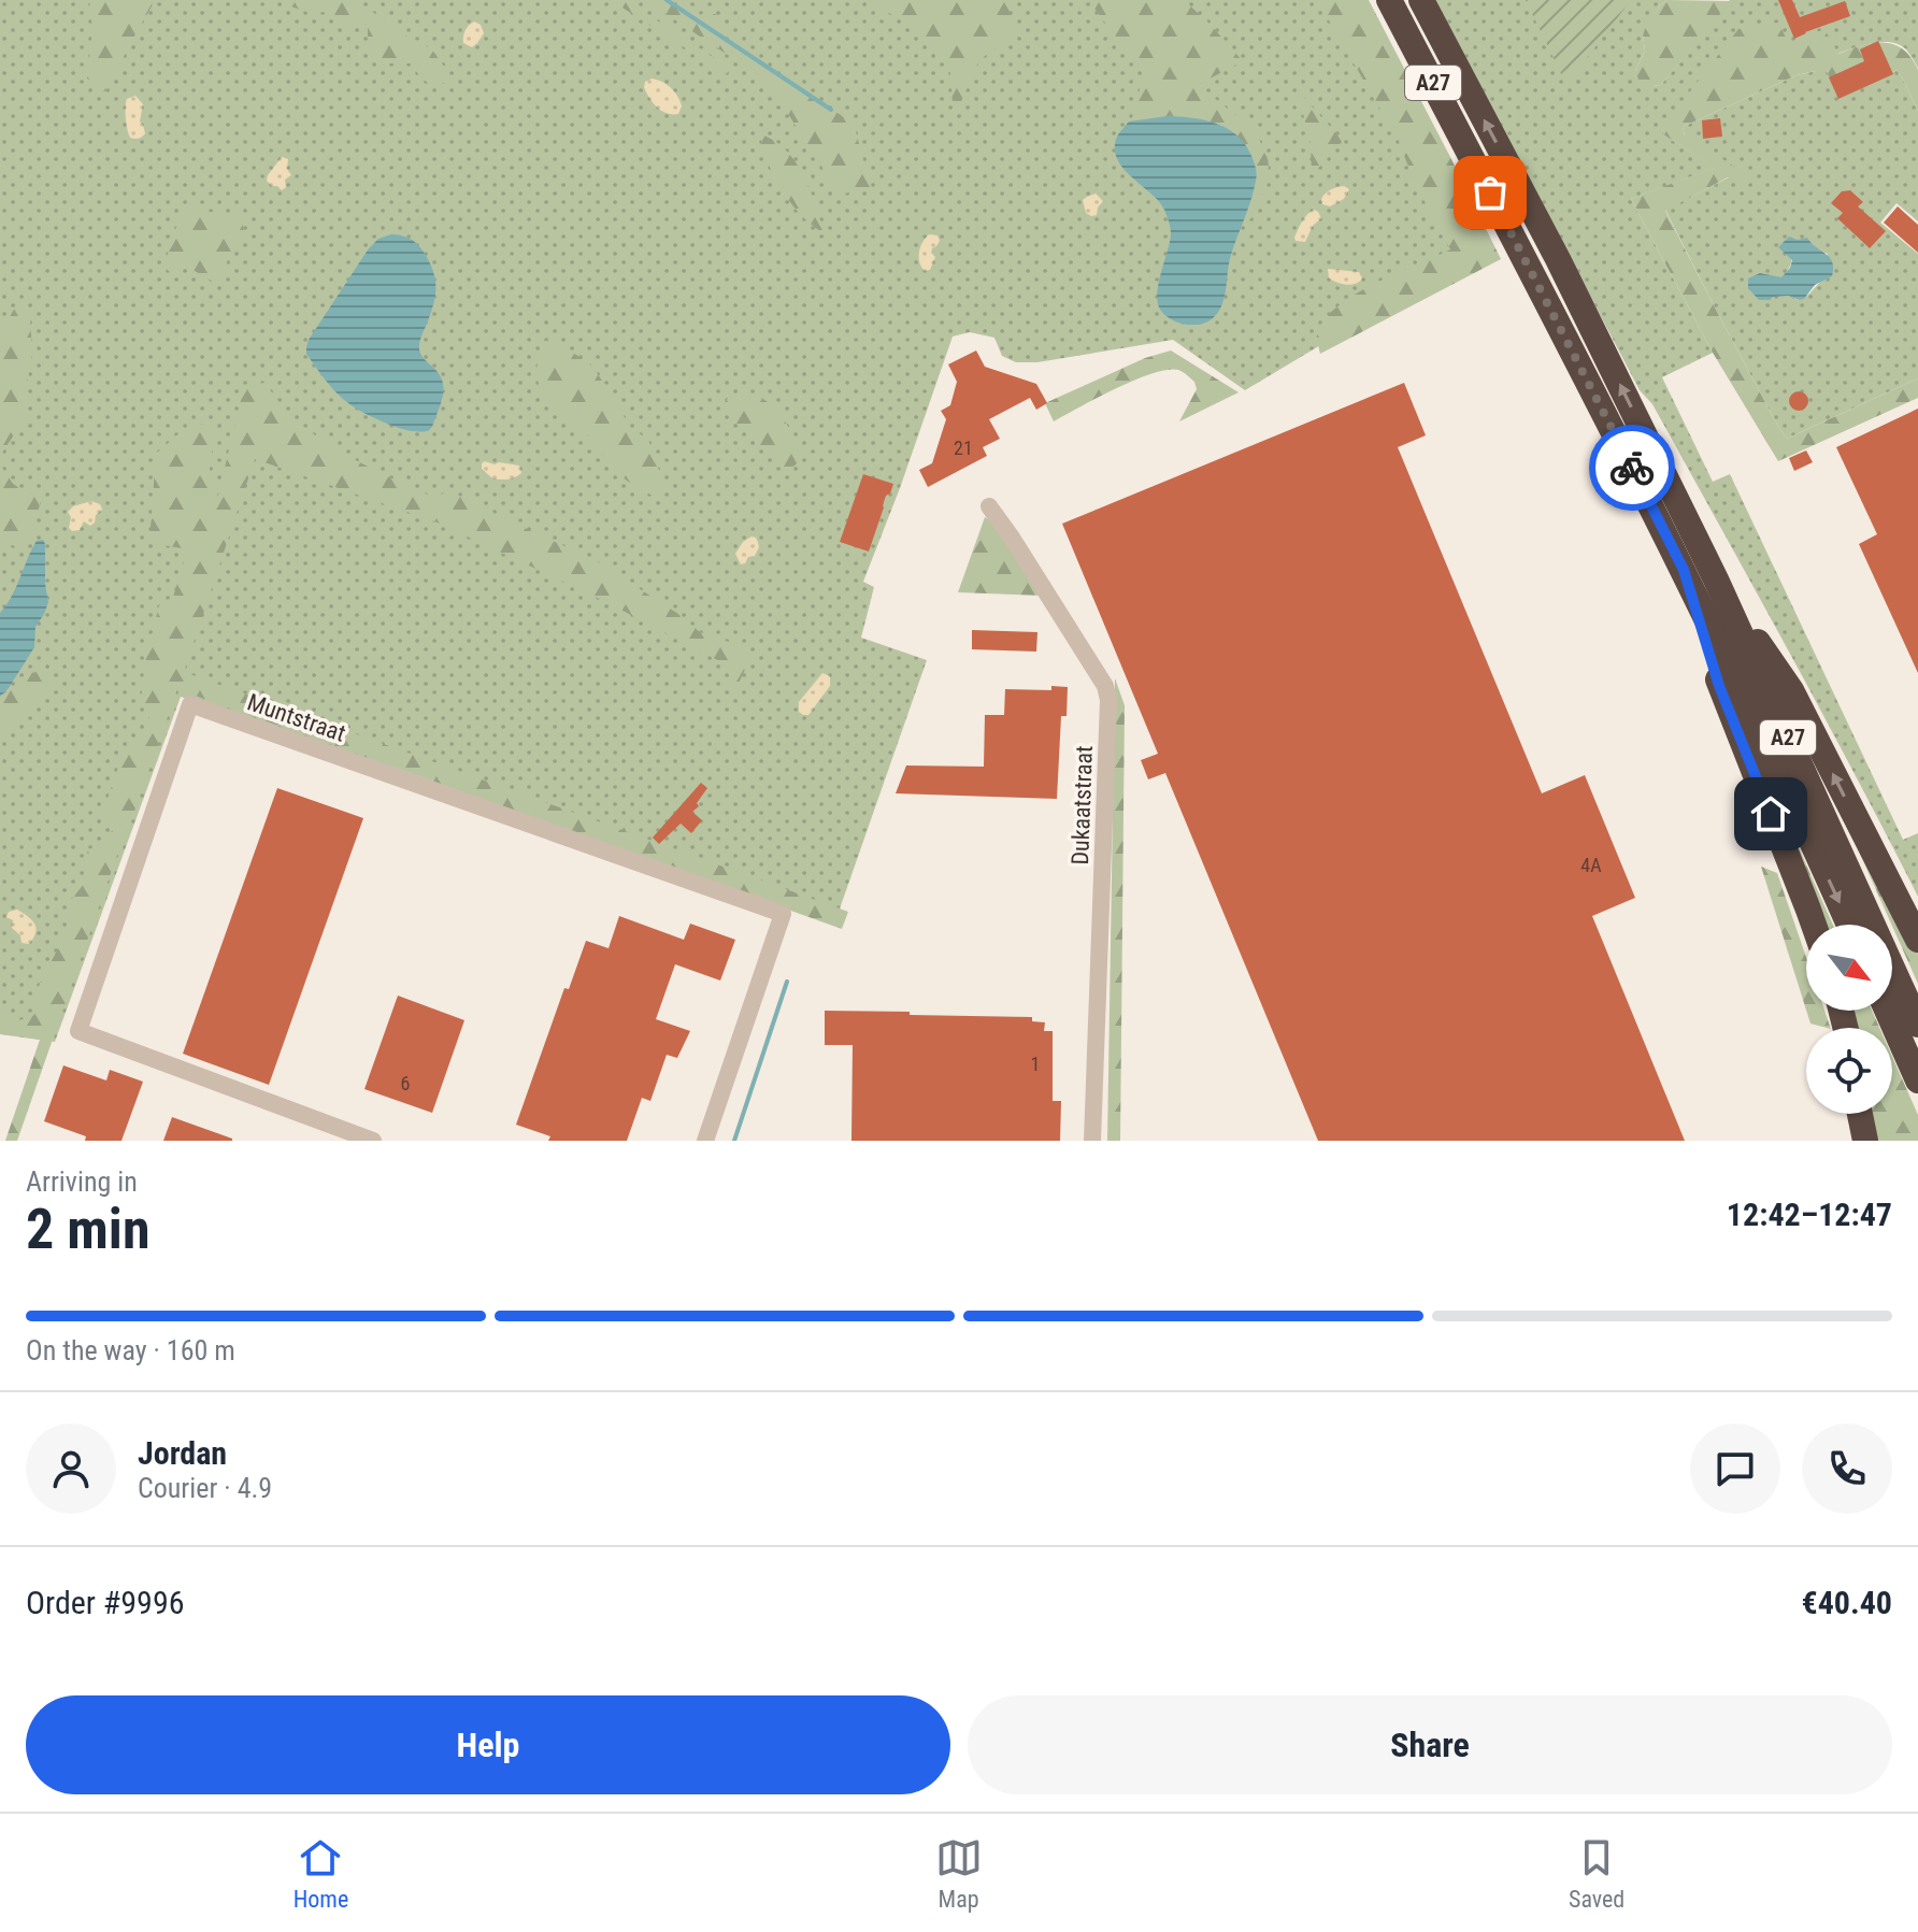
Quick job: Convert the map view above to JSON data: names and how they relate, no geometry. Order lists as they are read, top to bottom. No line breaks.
{"streets":{"highway":["A27"],"street":["Muntstraat","Dukaatstraat"]},"house_numbers":["21","4A","1","6"],"north":"bottom right","page":{"heading":["2 min","Arriving in","12:42–12:47"],"panel":["Jordan","Courier · 4.9","Order #9996","€40.40"],"bar":"On the way · 160 m","buttons":["Help","Share"],"tabs":["Home","Map","Saved"]}}
